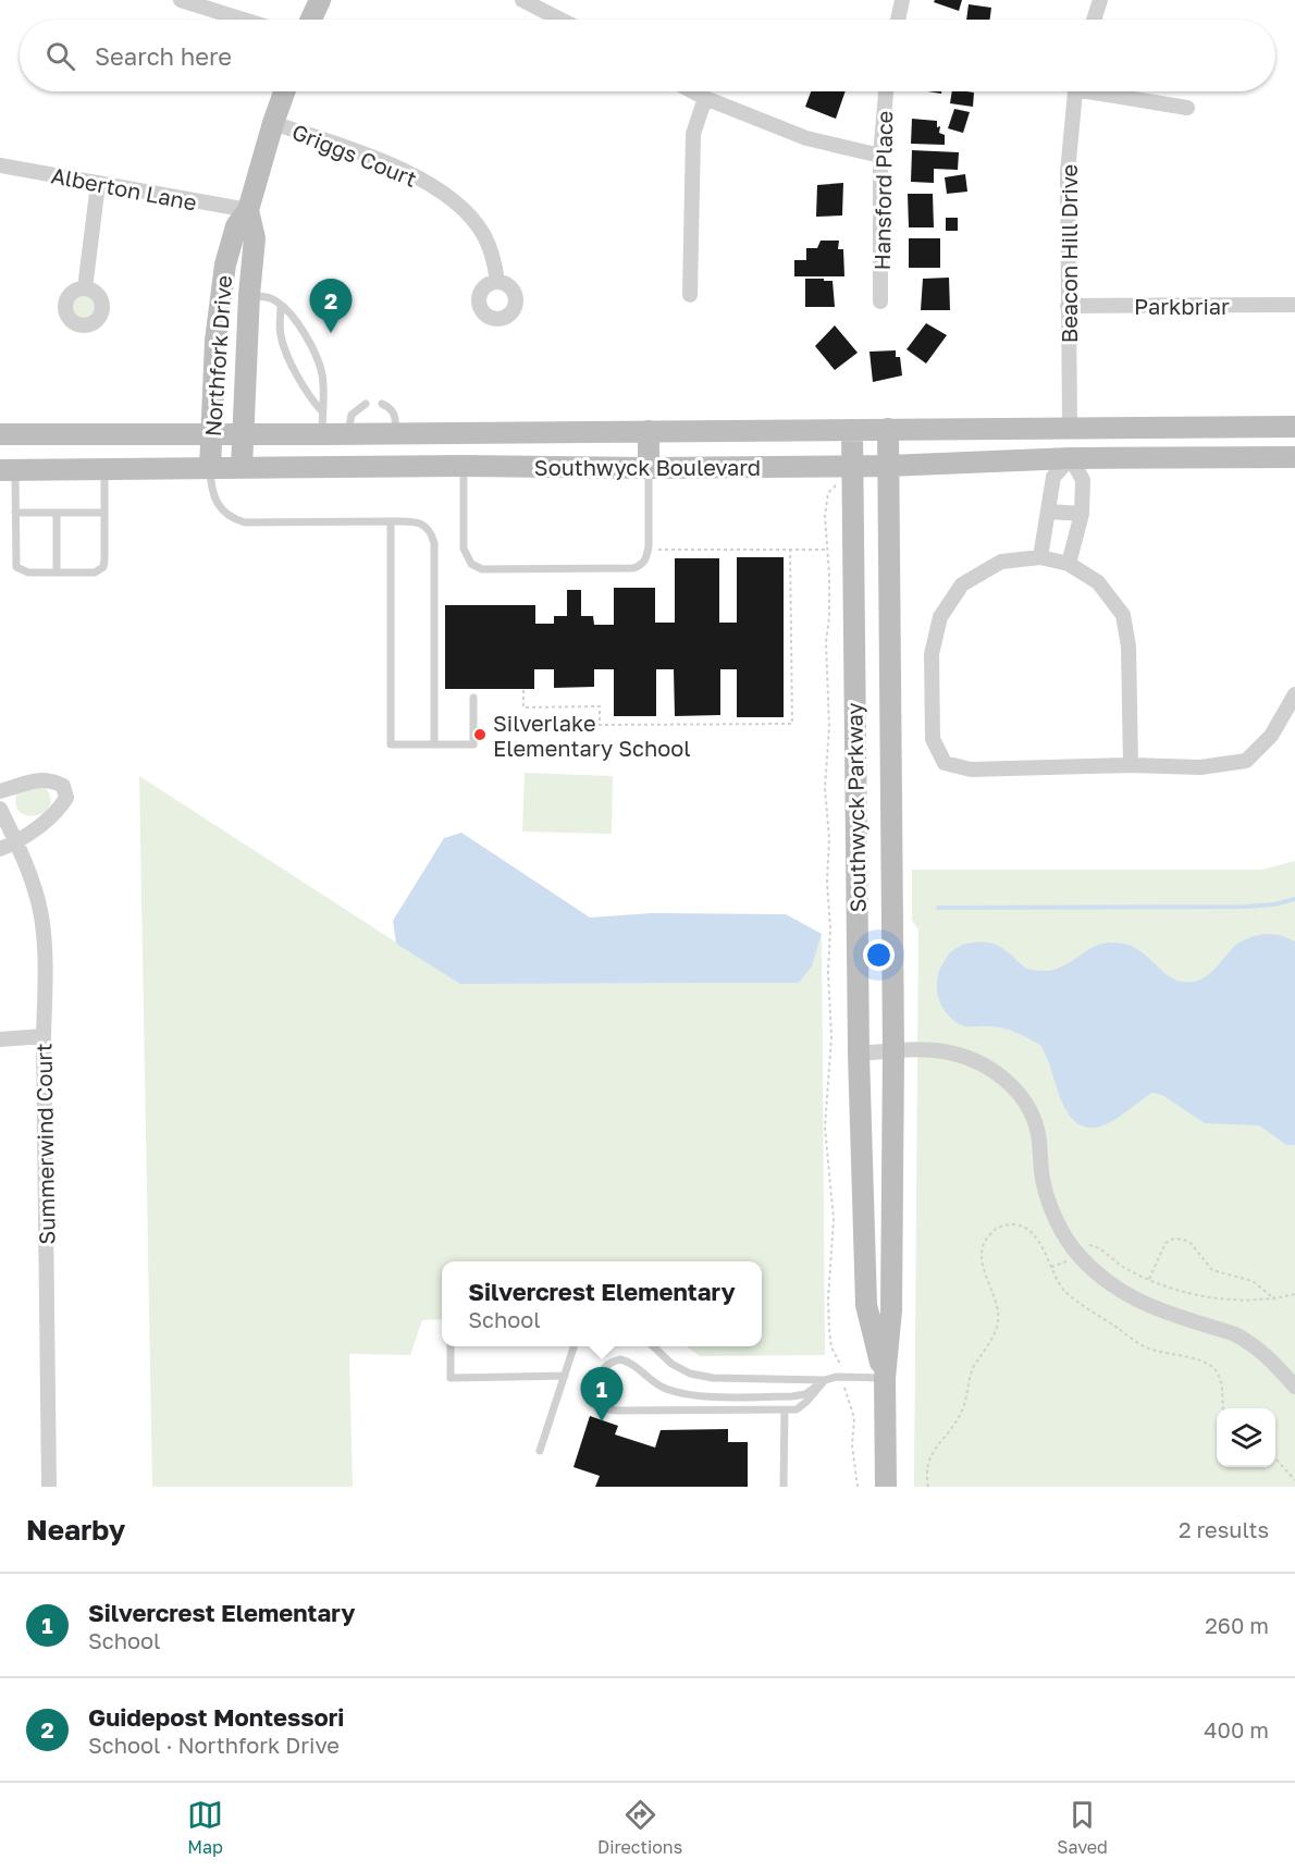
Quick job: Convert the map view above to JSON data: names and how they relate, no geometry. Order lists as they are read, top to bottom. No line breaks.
{"streets":{"street":["Griggs Court","Alberton Lane","Hansford Place","Beacon Hill Drive","Parkbriar","Northfork Drive","Southwyck Boulevard","Southwyck Parkway","Summerwind Court"]},"crossings":[["Griggs Court","Northfork Drive"],["Alberton Lane","Northfork Drive"],["Beacon Hill Drive","Parkbriar"],["Beacon Hill Drive","Southwyck Boulevard"],["Northfork Drive","Southwyck Boulevard"],["Southwyck Boulevard","Southwyck Parkway"]],"places":["Silverlake Elementary School"],"page":{"search":"Search here","pins":["2","1"],"popup":["Silvercrest Elementary","School"],"heading":["Nearby","2 results"],"list":[{"mark":"1","name":"Silvercrest Elementary","note":"School","value":"260 m"},{"mark":"2","name":"Guidepost Montessori","note":"School · Northfork Drive","value":"400 m"}],"nav":["Map","Directions","Saved"]}}
